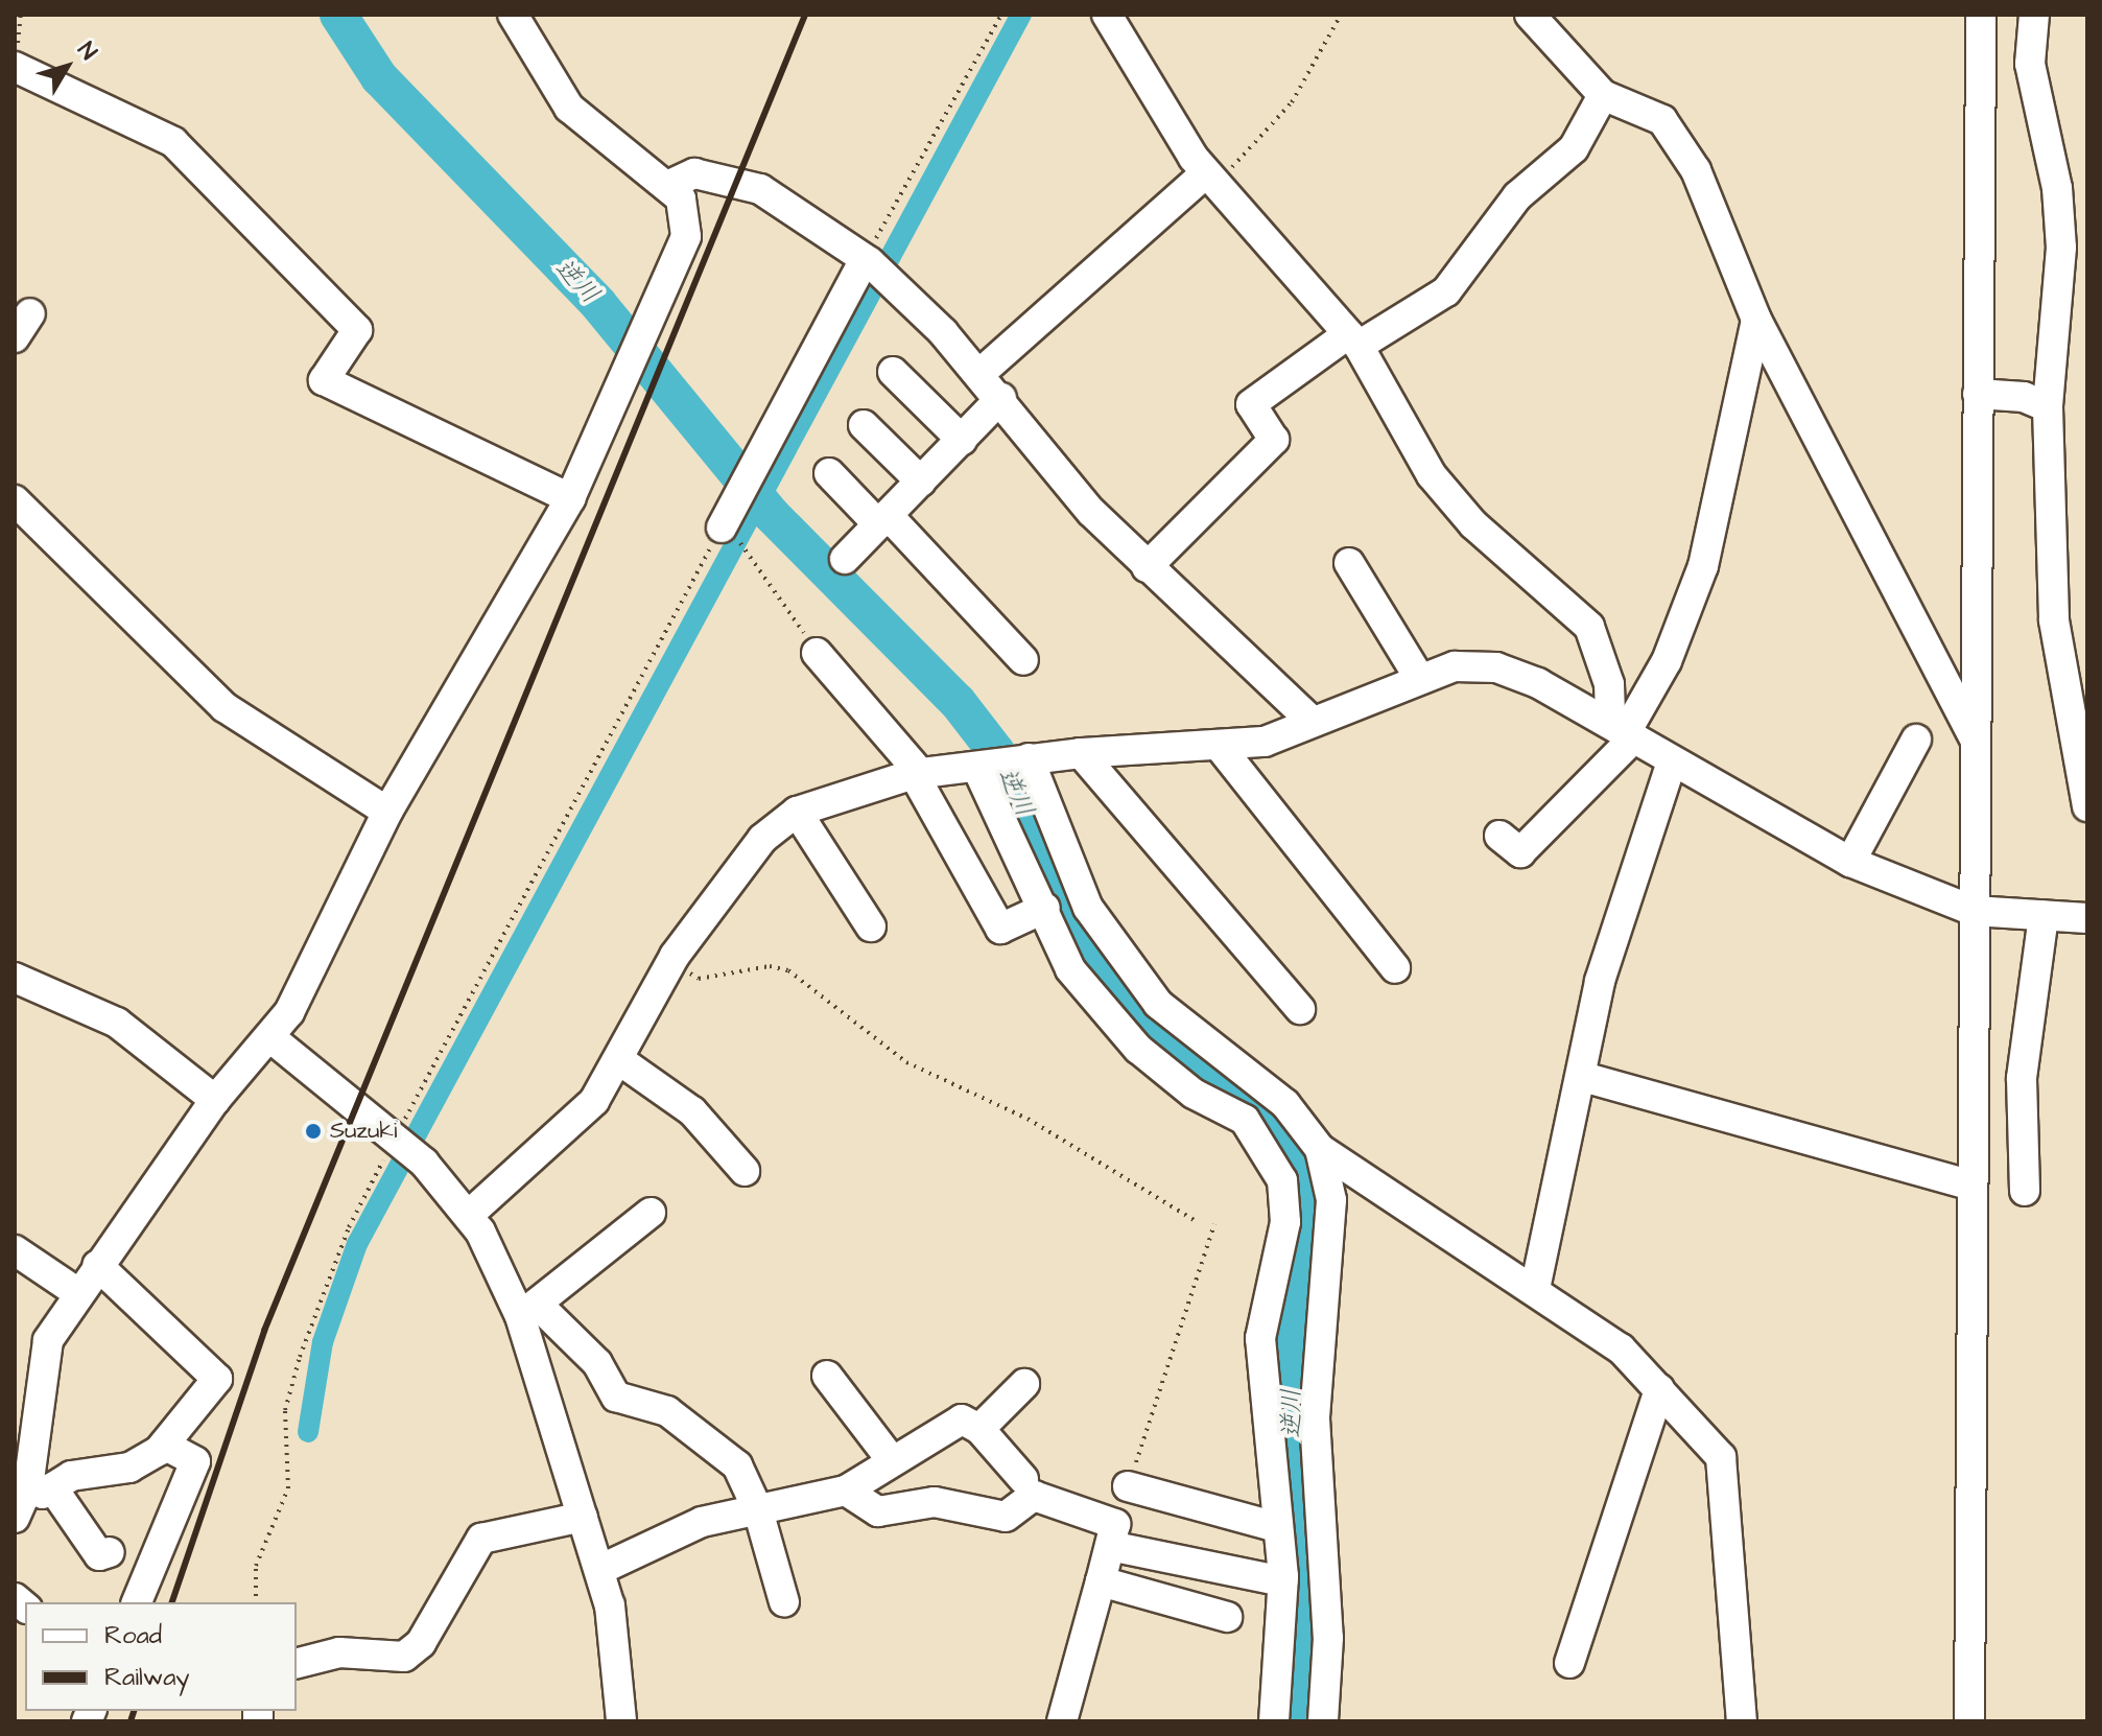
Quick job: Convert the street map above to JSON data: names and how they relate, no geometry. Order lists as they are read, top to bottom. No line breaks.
{"water":["逆川"],"places":["Suzuki"],"legend":["Road","Railway"],"north":"top right"}
